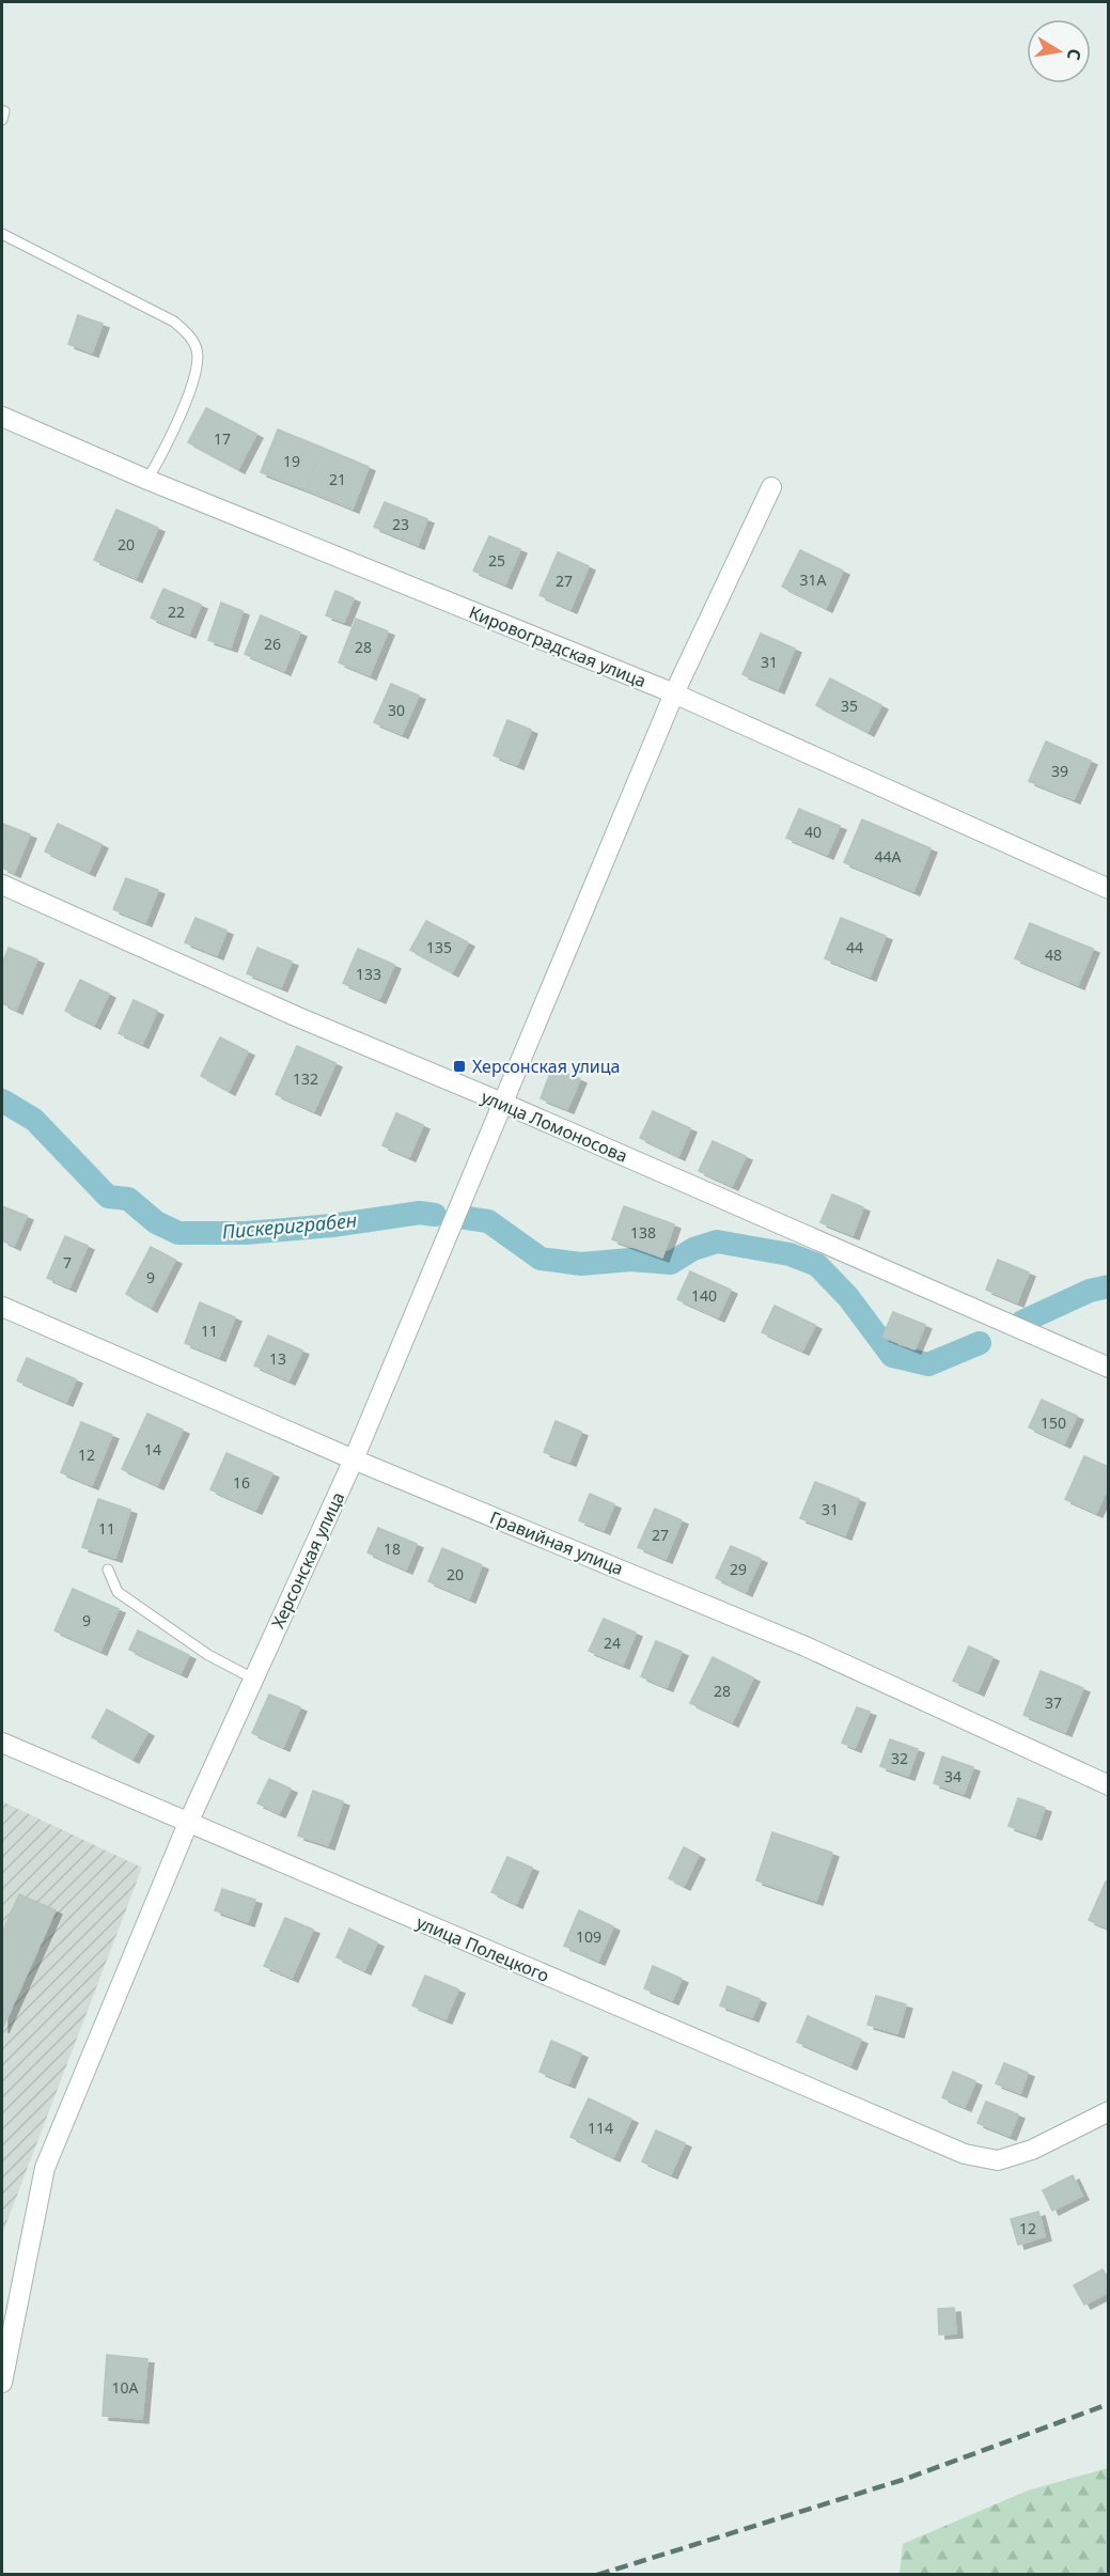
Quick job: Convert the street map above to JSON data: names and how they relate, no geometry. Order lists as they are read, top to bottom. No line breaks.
{"streets":{"street":["Кировоградская улица","улица Ломоносова","Гравийная улица","Херсонская улица","улица Полецкого"]},"crossings":[["Кировоградская улица","Херсонская улица"],["улица Ломоносова","Херсонская улица"],["Гравийная улица","Херсонская улица"],["Херсонская улица","улица Полецкого"]],"water":["Пискериграбен"],"places":{"transit":["Херсонская улица"]},"house_numbers":["17","19","21","23","20","25","31А","27","22","26","28","31","35","30","39","40","44А","135","44","48","133","132","138","7","9","140","11","13","150","14","12","16","31","11","27","18","29","20","9","24","28","37","32","34","109","114","12","10А"],"north":"right"}
